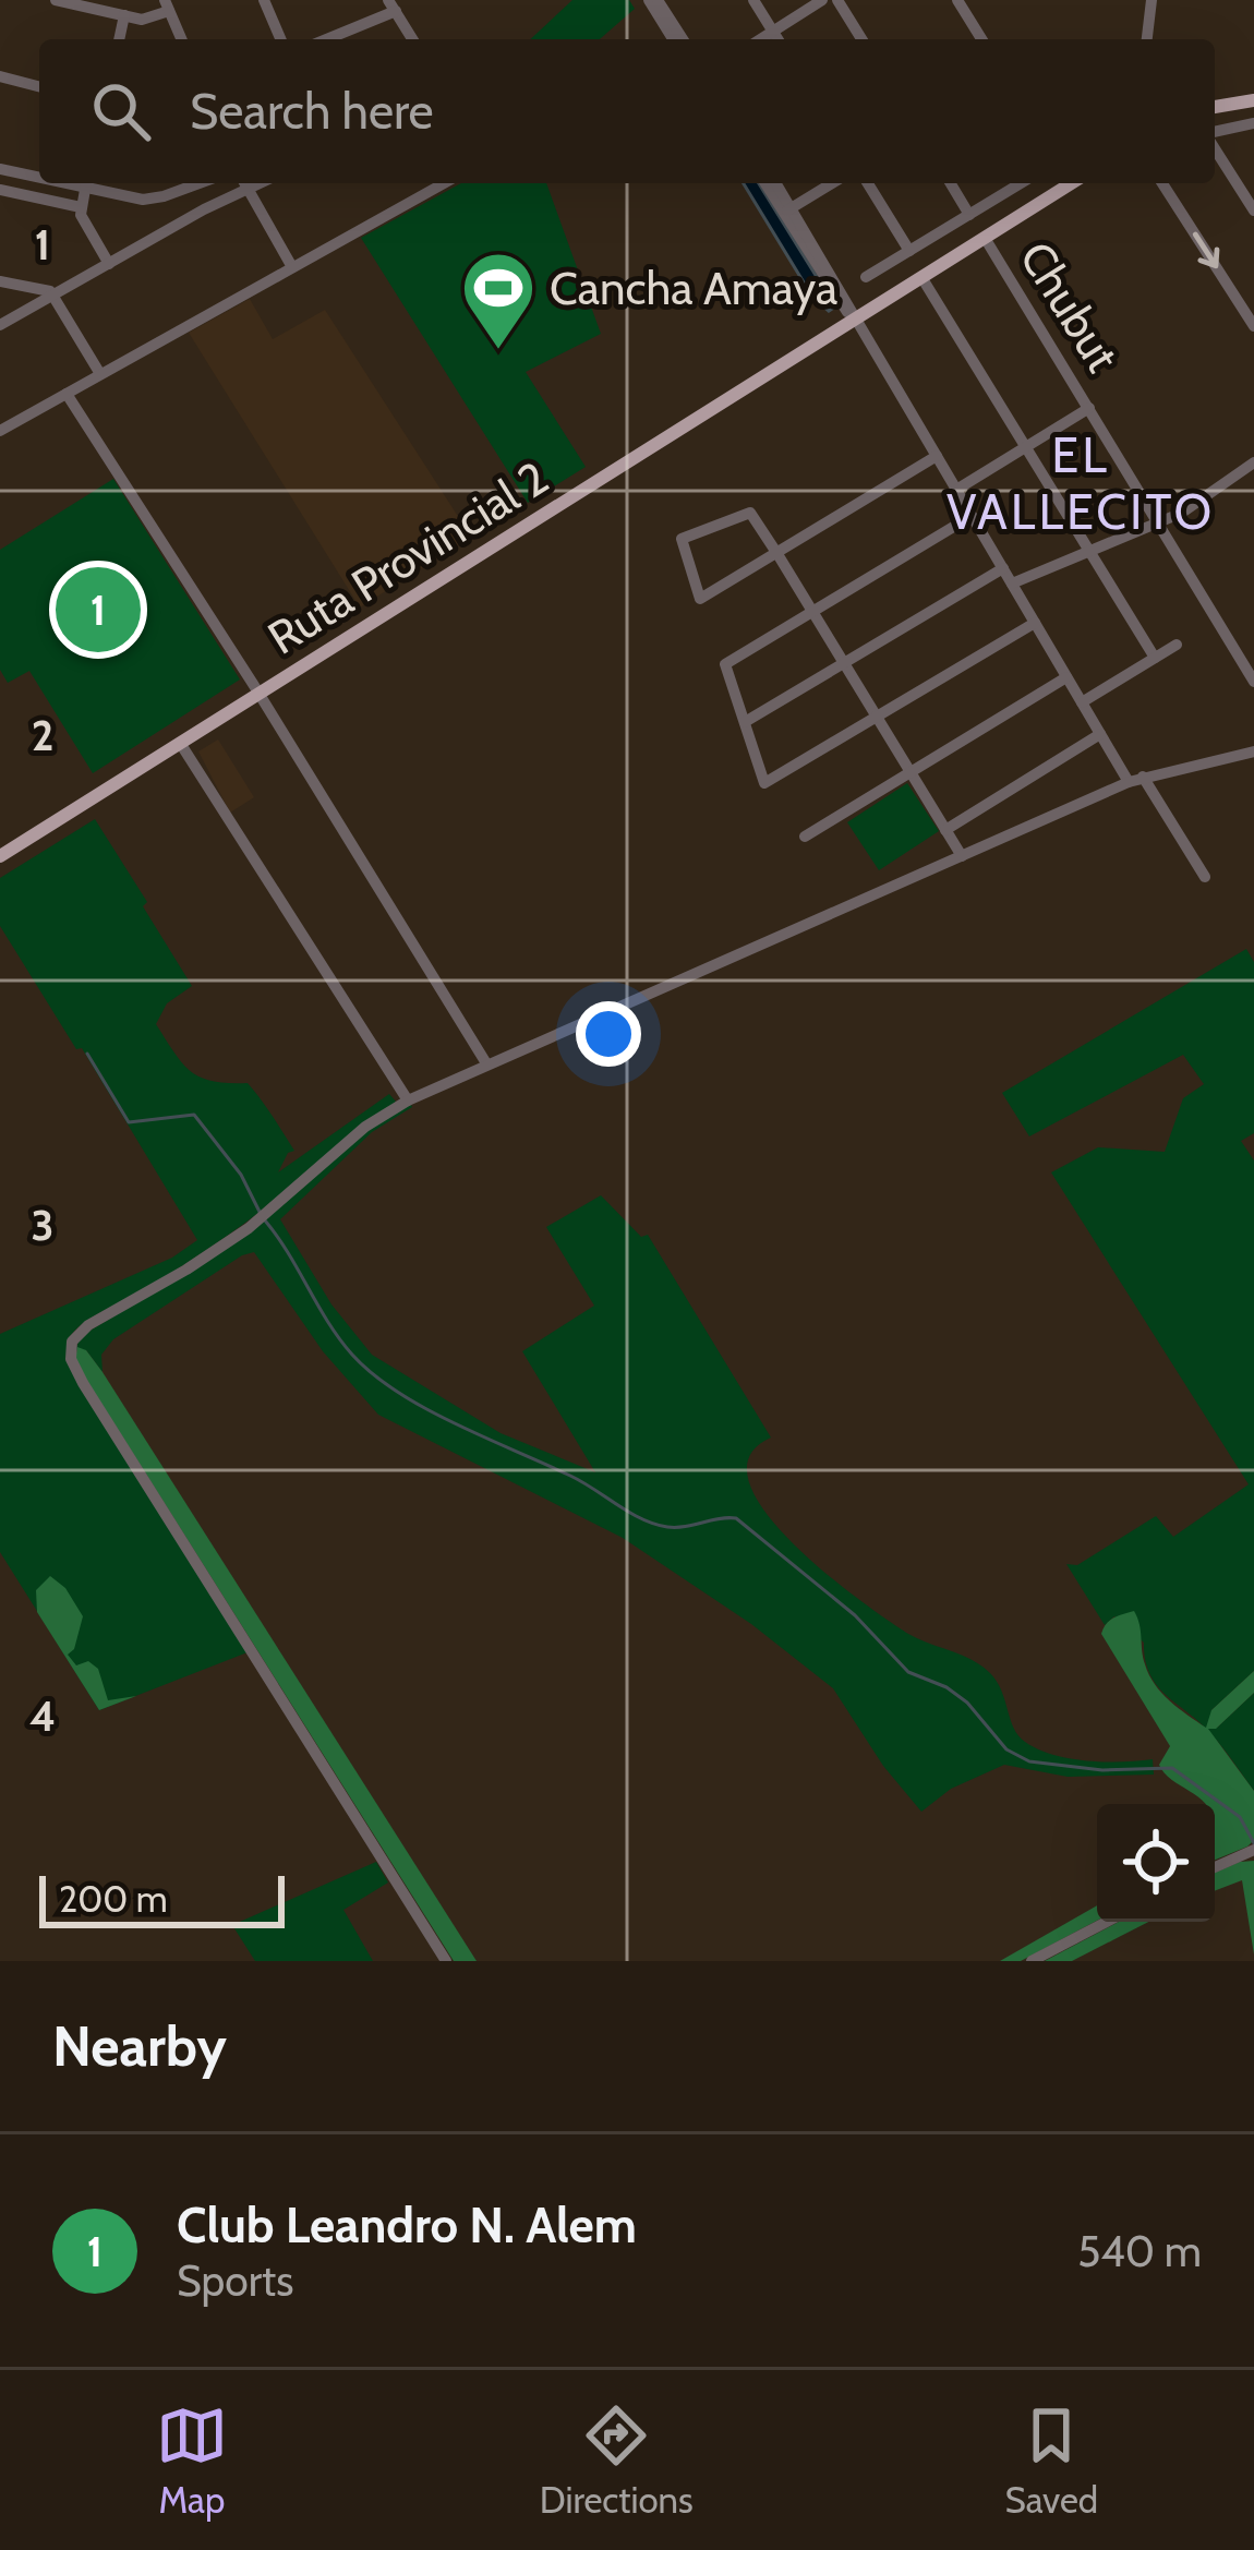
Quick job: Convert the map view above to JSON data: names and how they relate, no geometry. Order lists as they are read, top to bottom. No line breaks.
{"streets":{"main road":["Ruta Provincial 2"],"street":["Chubut"]},"crossings":[["Chubut","Ruta Provincial 2"]],"districts":["EL VALLECITO"],"places":{"sports":["Cancha Amaya"]},"scale_bar":"200 m","page":{"search":"Search here","pins":"1","scale":"200 m","heading":"Nearby","list":[{"mark":"1","name":"Club Leandro N. Alem","note":"Sports","value":"540 m"}],"nav":["Map","Directions","Saved"]},"grid":{"rows":["1","2","3","4"]}}
